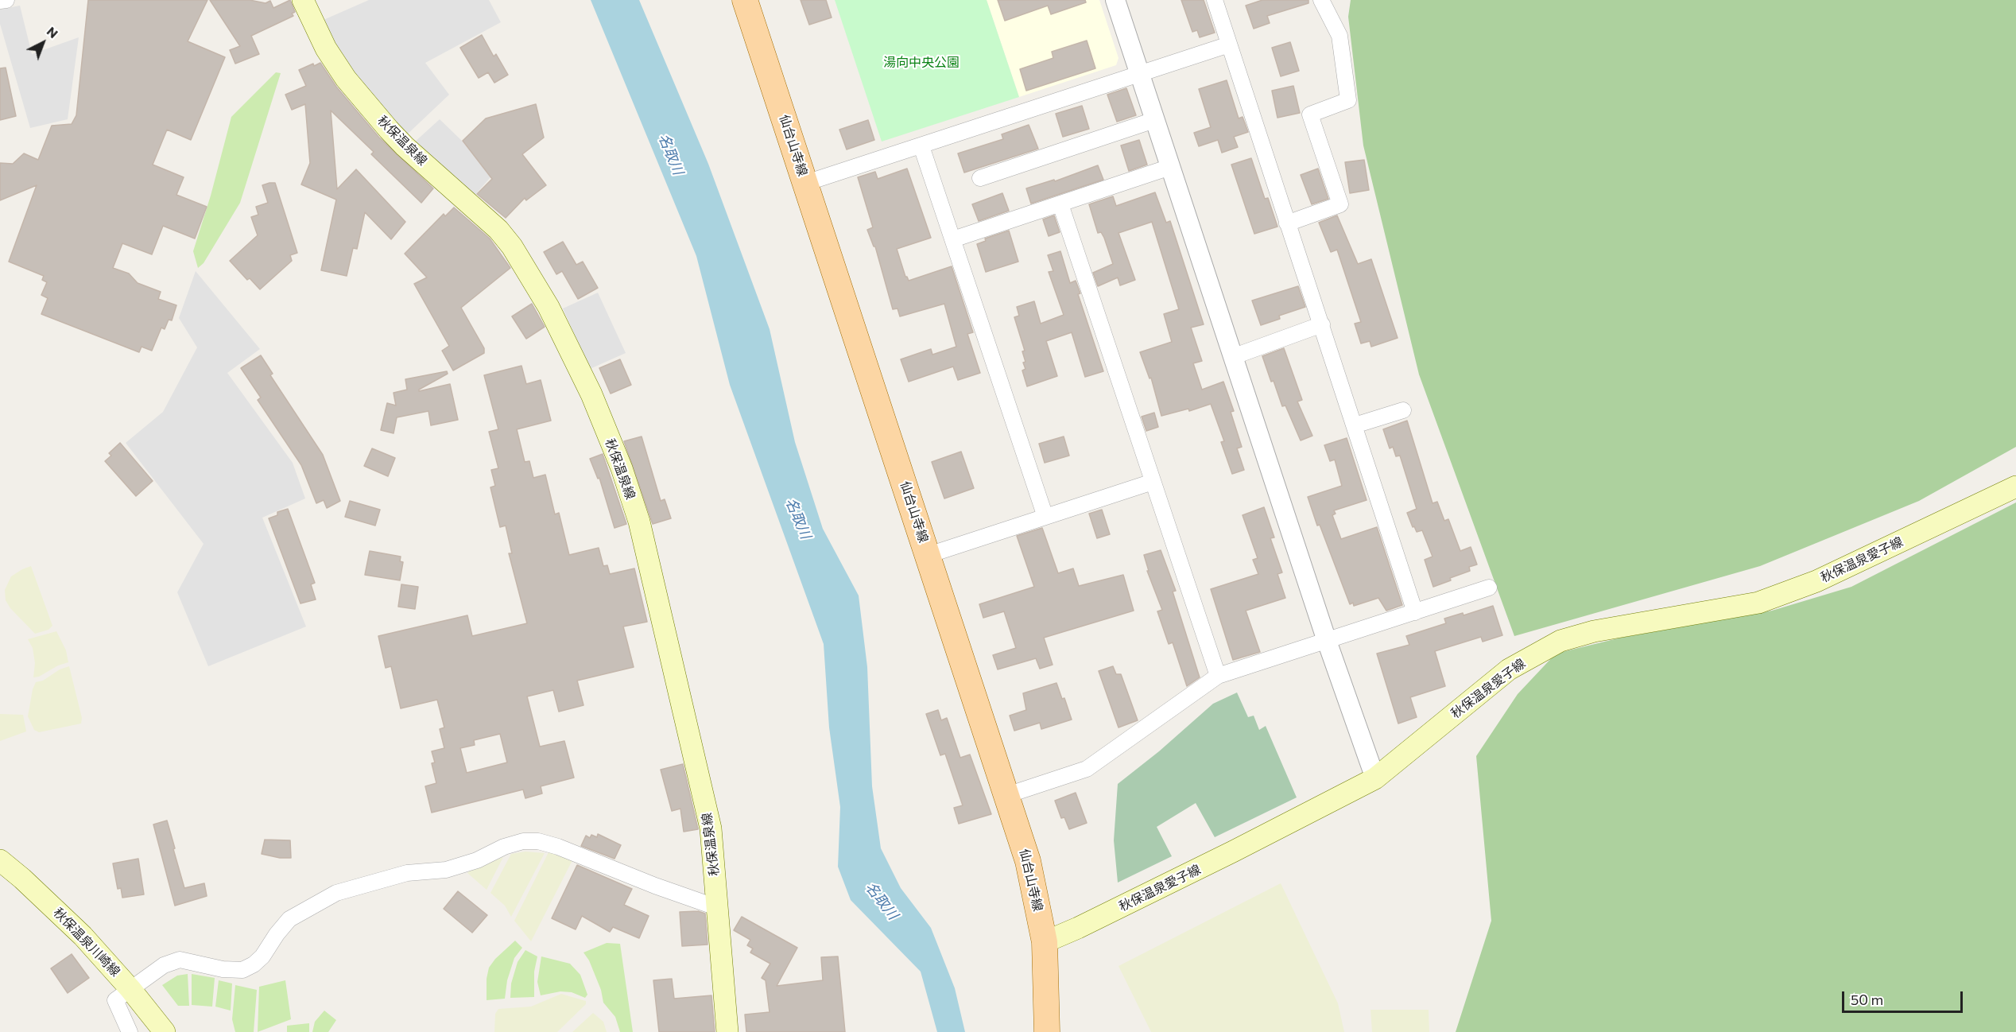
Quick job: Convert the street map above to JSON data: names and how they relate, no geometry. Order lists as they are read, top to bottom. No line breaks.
{"streets":{"main road":["秋保温泉線","仙台山寺線","秋保温泉愛子線","秋保温泉川崎線"]},"crossings":[["仙台山寺線","秋保温泉愛子線"]],"water":["名取川"],"parks":["湯向中央公園"],"scale_bar":"50 m","north":"top right"}
